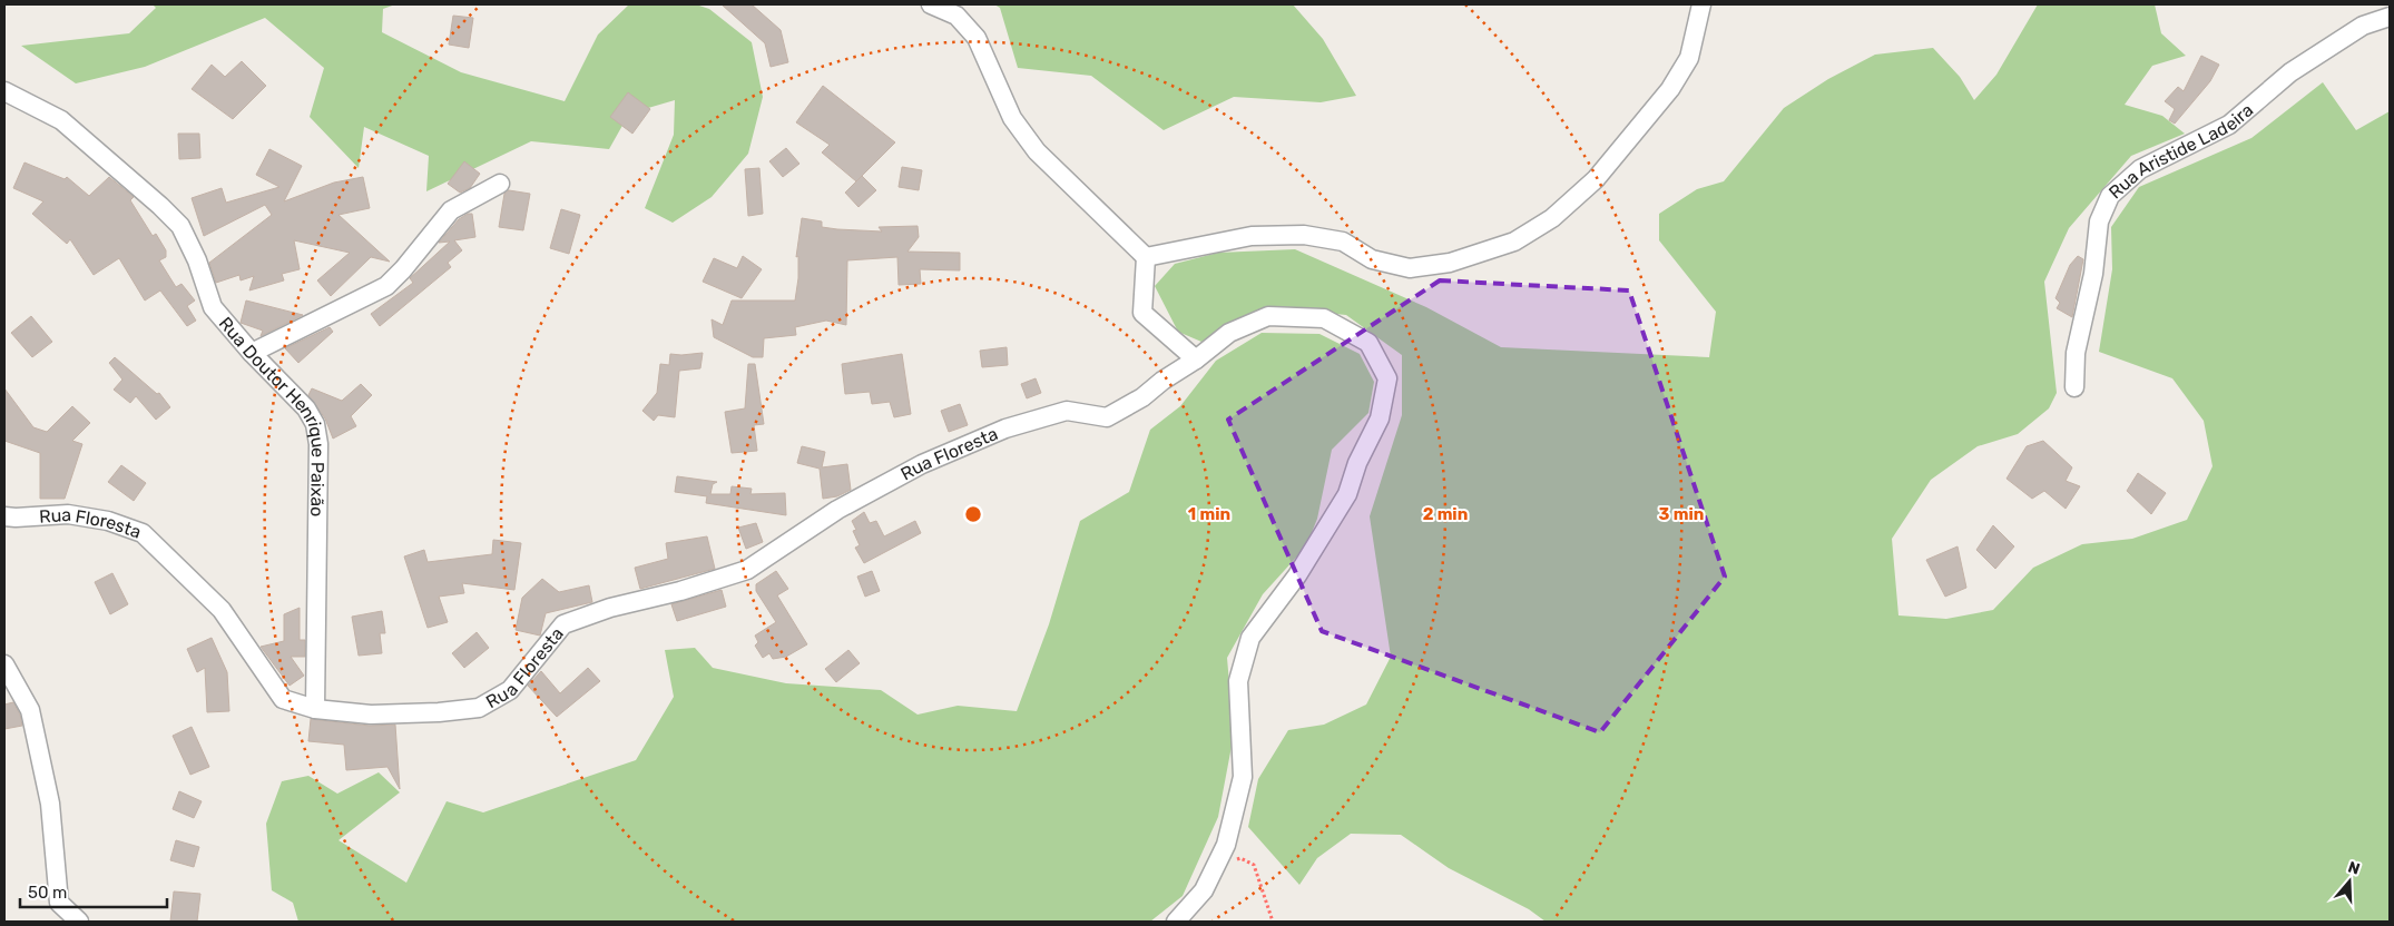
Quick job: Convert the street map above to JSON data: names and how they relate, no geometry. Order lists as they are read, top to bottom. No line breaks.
{"streets":{"street":["Rua Aristide Ladeira","Rua Doutor Henrique Paixão","Rua Floresta"]},"crossings":[["Rua Doutor Henrique Paixão","Rua Floresta"]],"scale_bar":"50 m","north":"top","rings":["1 min","2 min","3 min"]}
